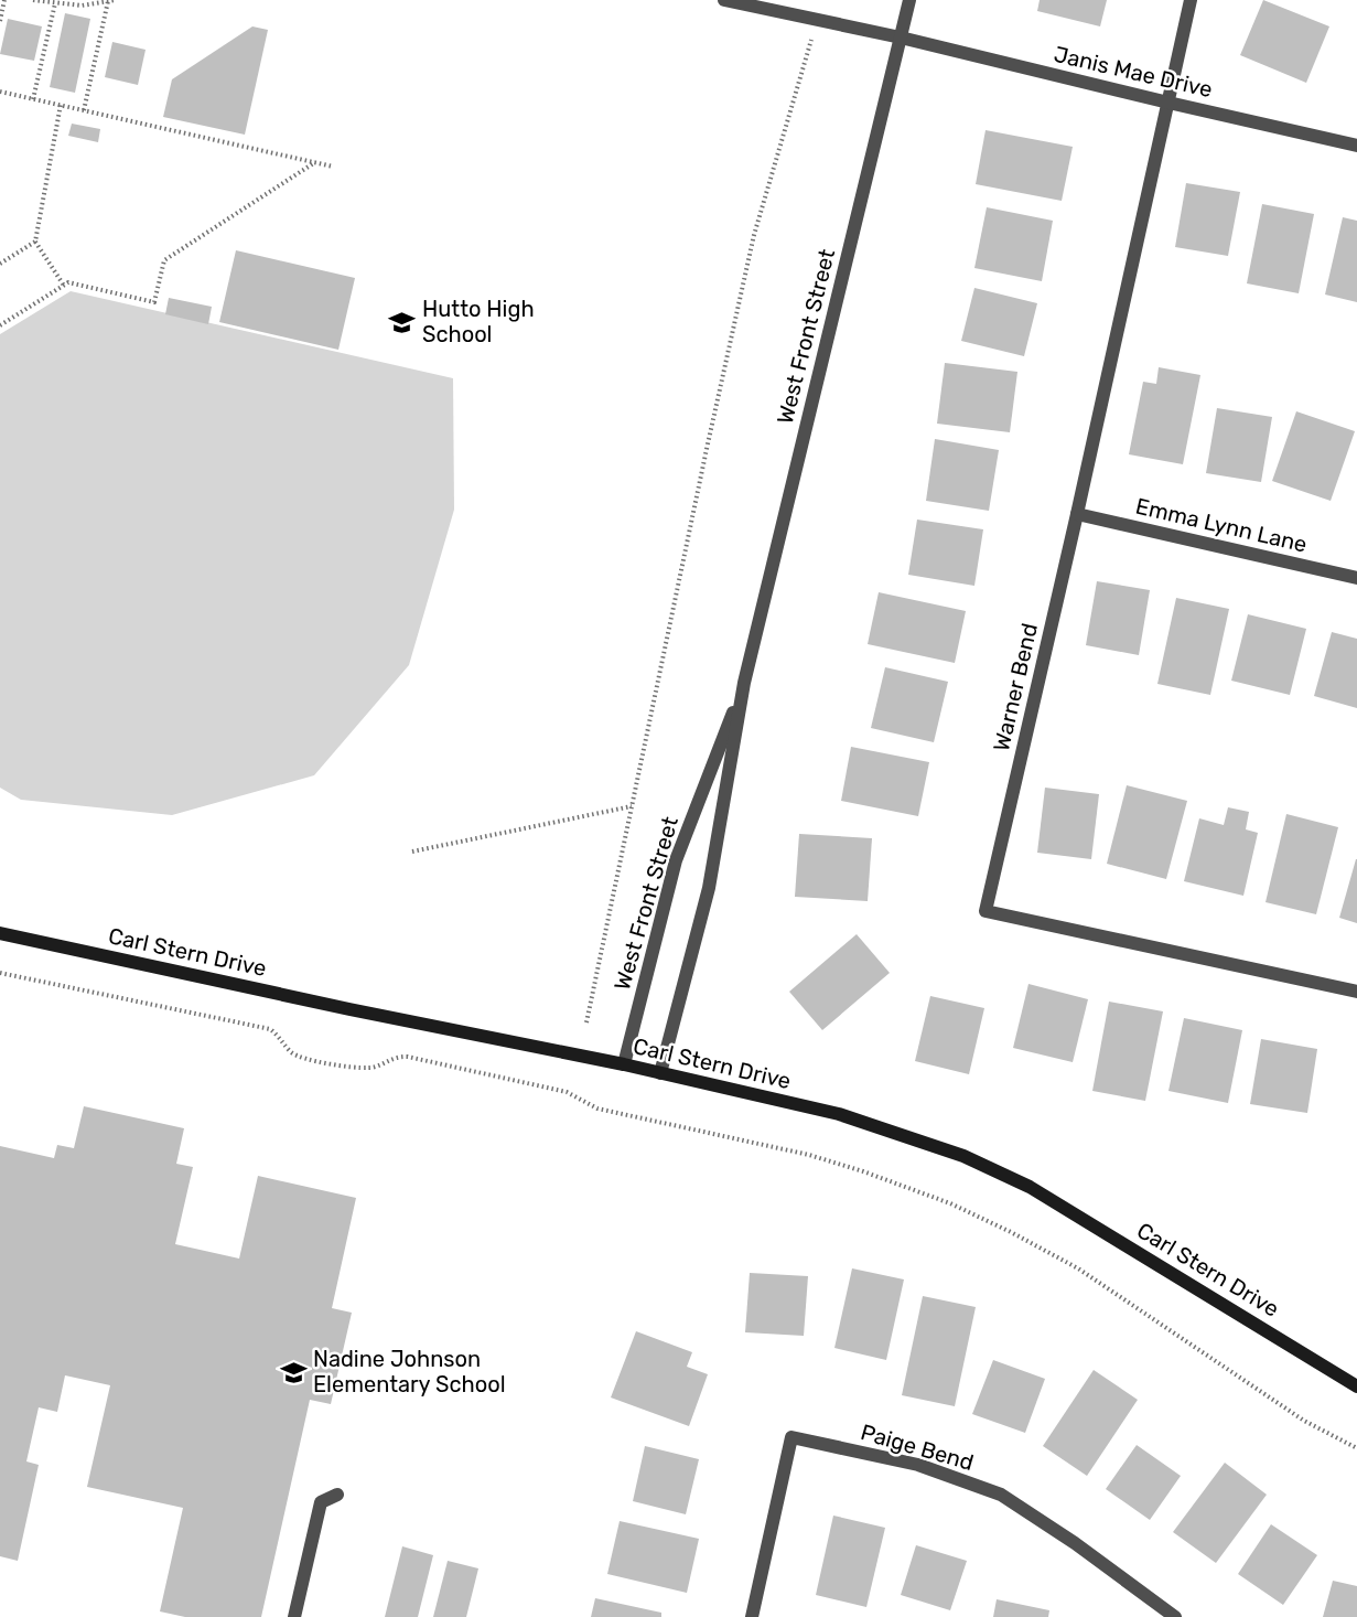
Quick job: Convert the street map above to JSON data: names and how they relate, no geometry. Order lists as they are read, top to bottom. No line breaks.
{"streets":{"street":["Janis Mae Drive","West Front Street","Emma Lynn Lane","Warner Bend","Carl Stern Drive","Paige Bend"]},"crossings":[["Janis Mae Drive","West Front Street"],["Janis Mae Drive","Warner Bend"],["West Front Street","Carl Stern Drive"],["Emma Lynn Lane","Warner Bend"]],"places":{"school or university":["Hutto High School","Nadine Johnson Elementary School"]}}
